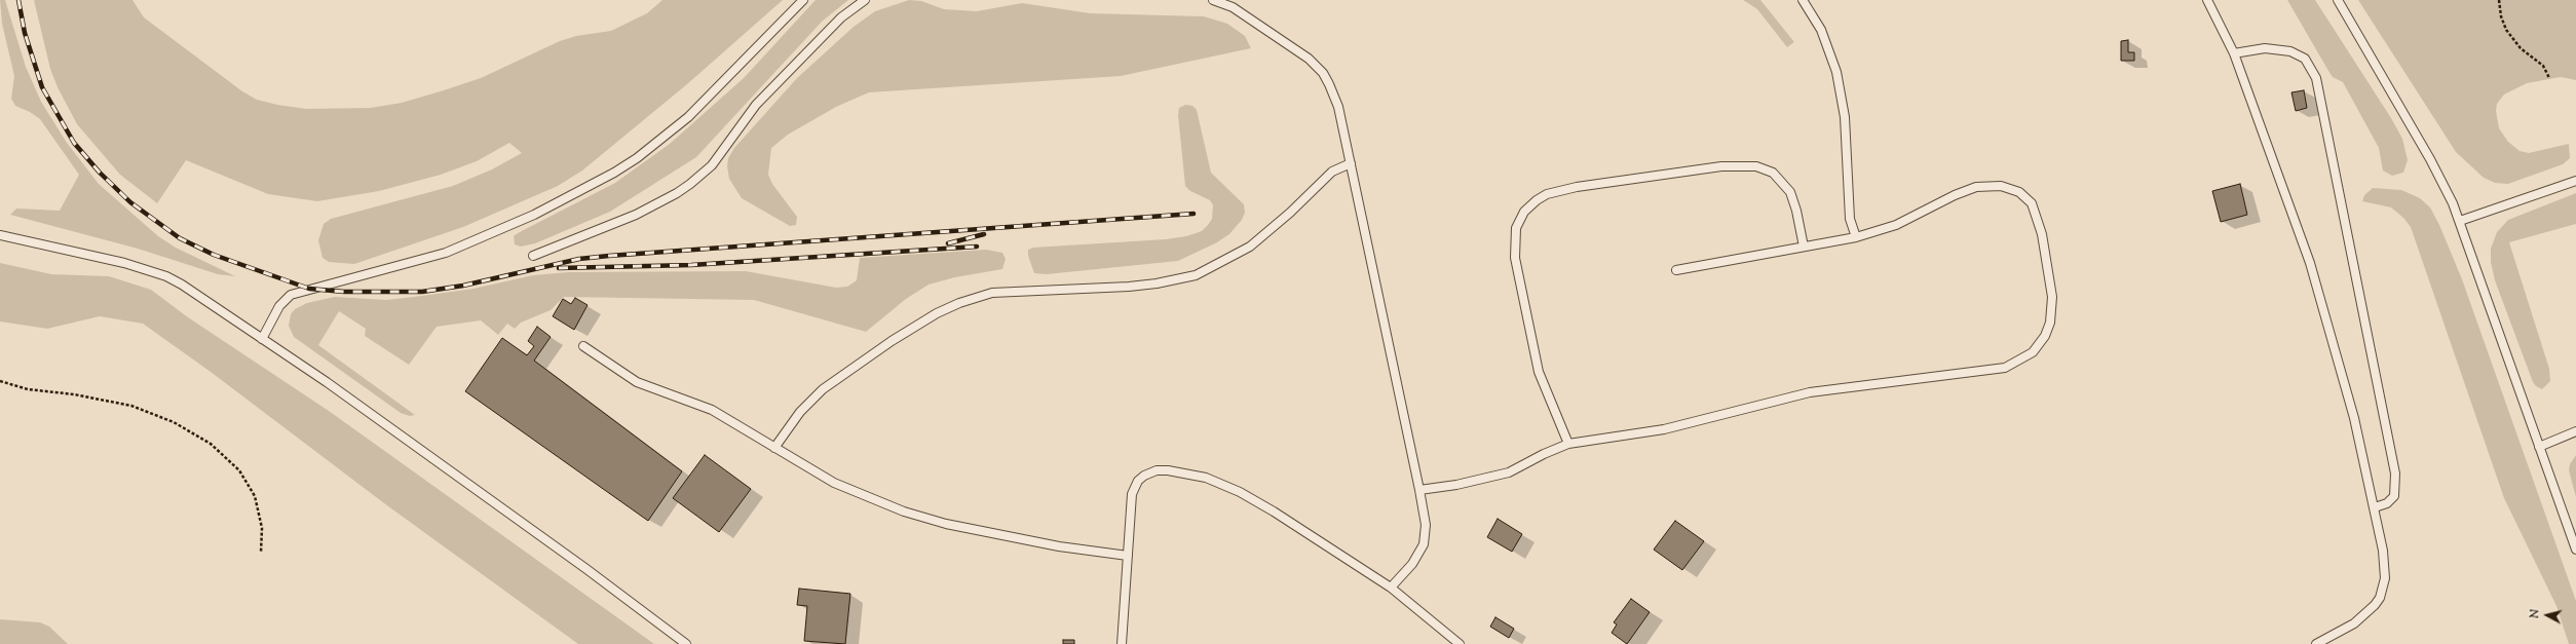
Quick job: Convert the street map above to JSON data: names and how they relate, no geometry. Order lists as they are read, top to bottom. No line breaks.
{"north":"left"}
